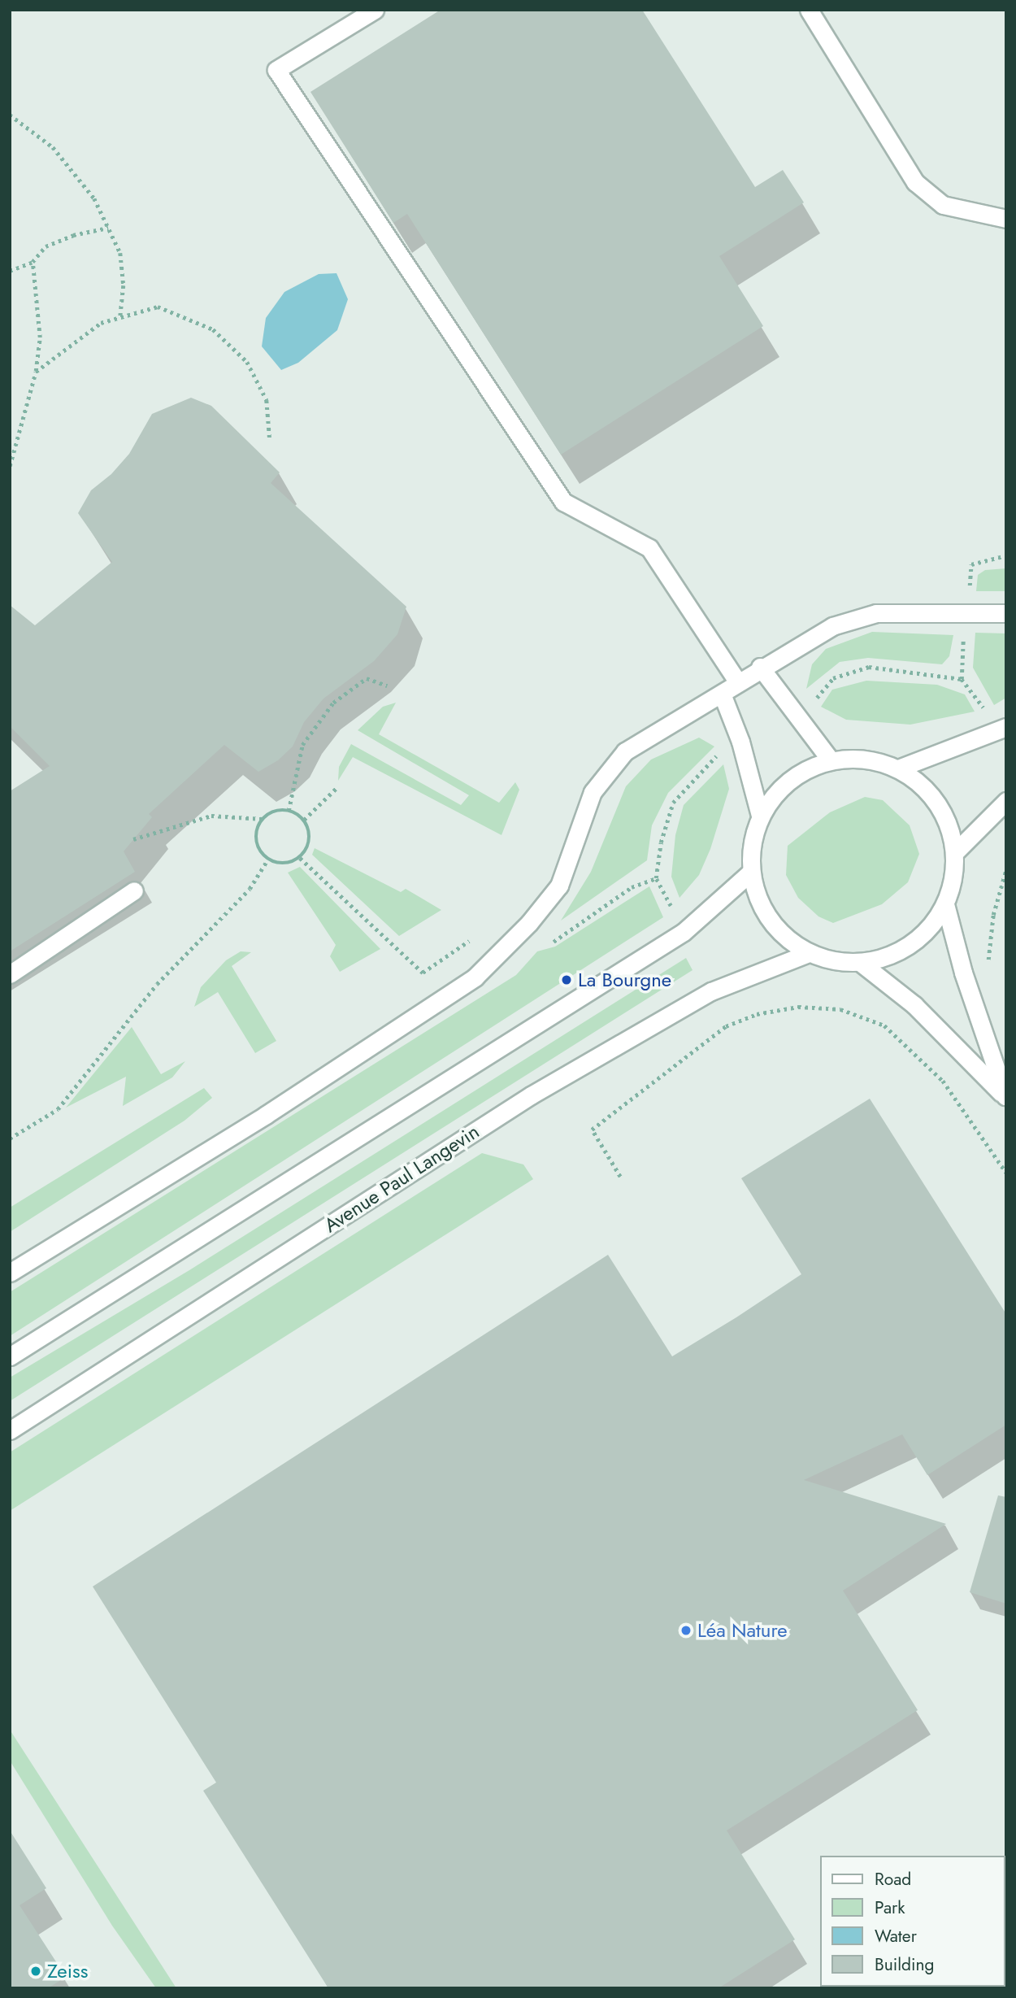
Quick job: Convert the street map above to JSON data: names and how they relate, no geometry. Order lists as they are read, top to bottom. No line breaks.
{"streets":{"main road":["Avenue Paul Langevin"]},"places":["La Bourgne","Léa Nature","Zeiss"],"legend":["Road","Park","Water","Building"]}
